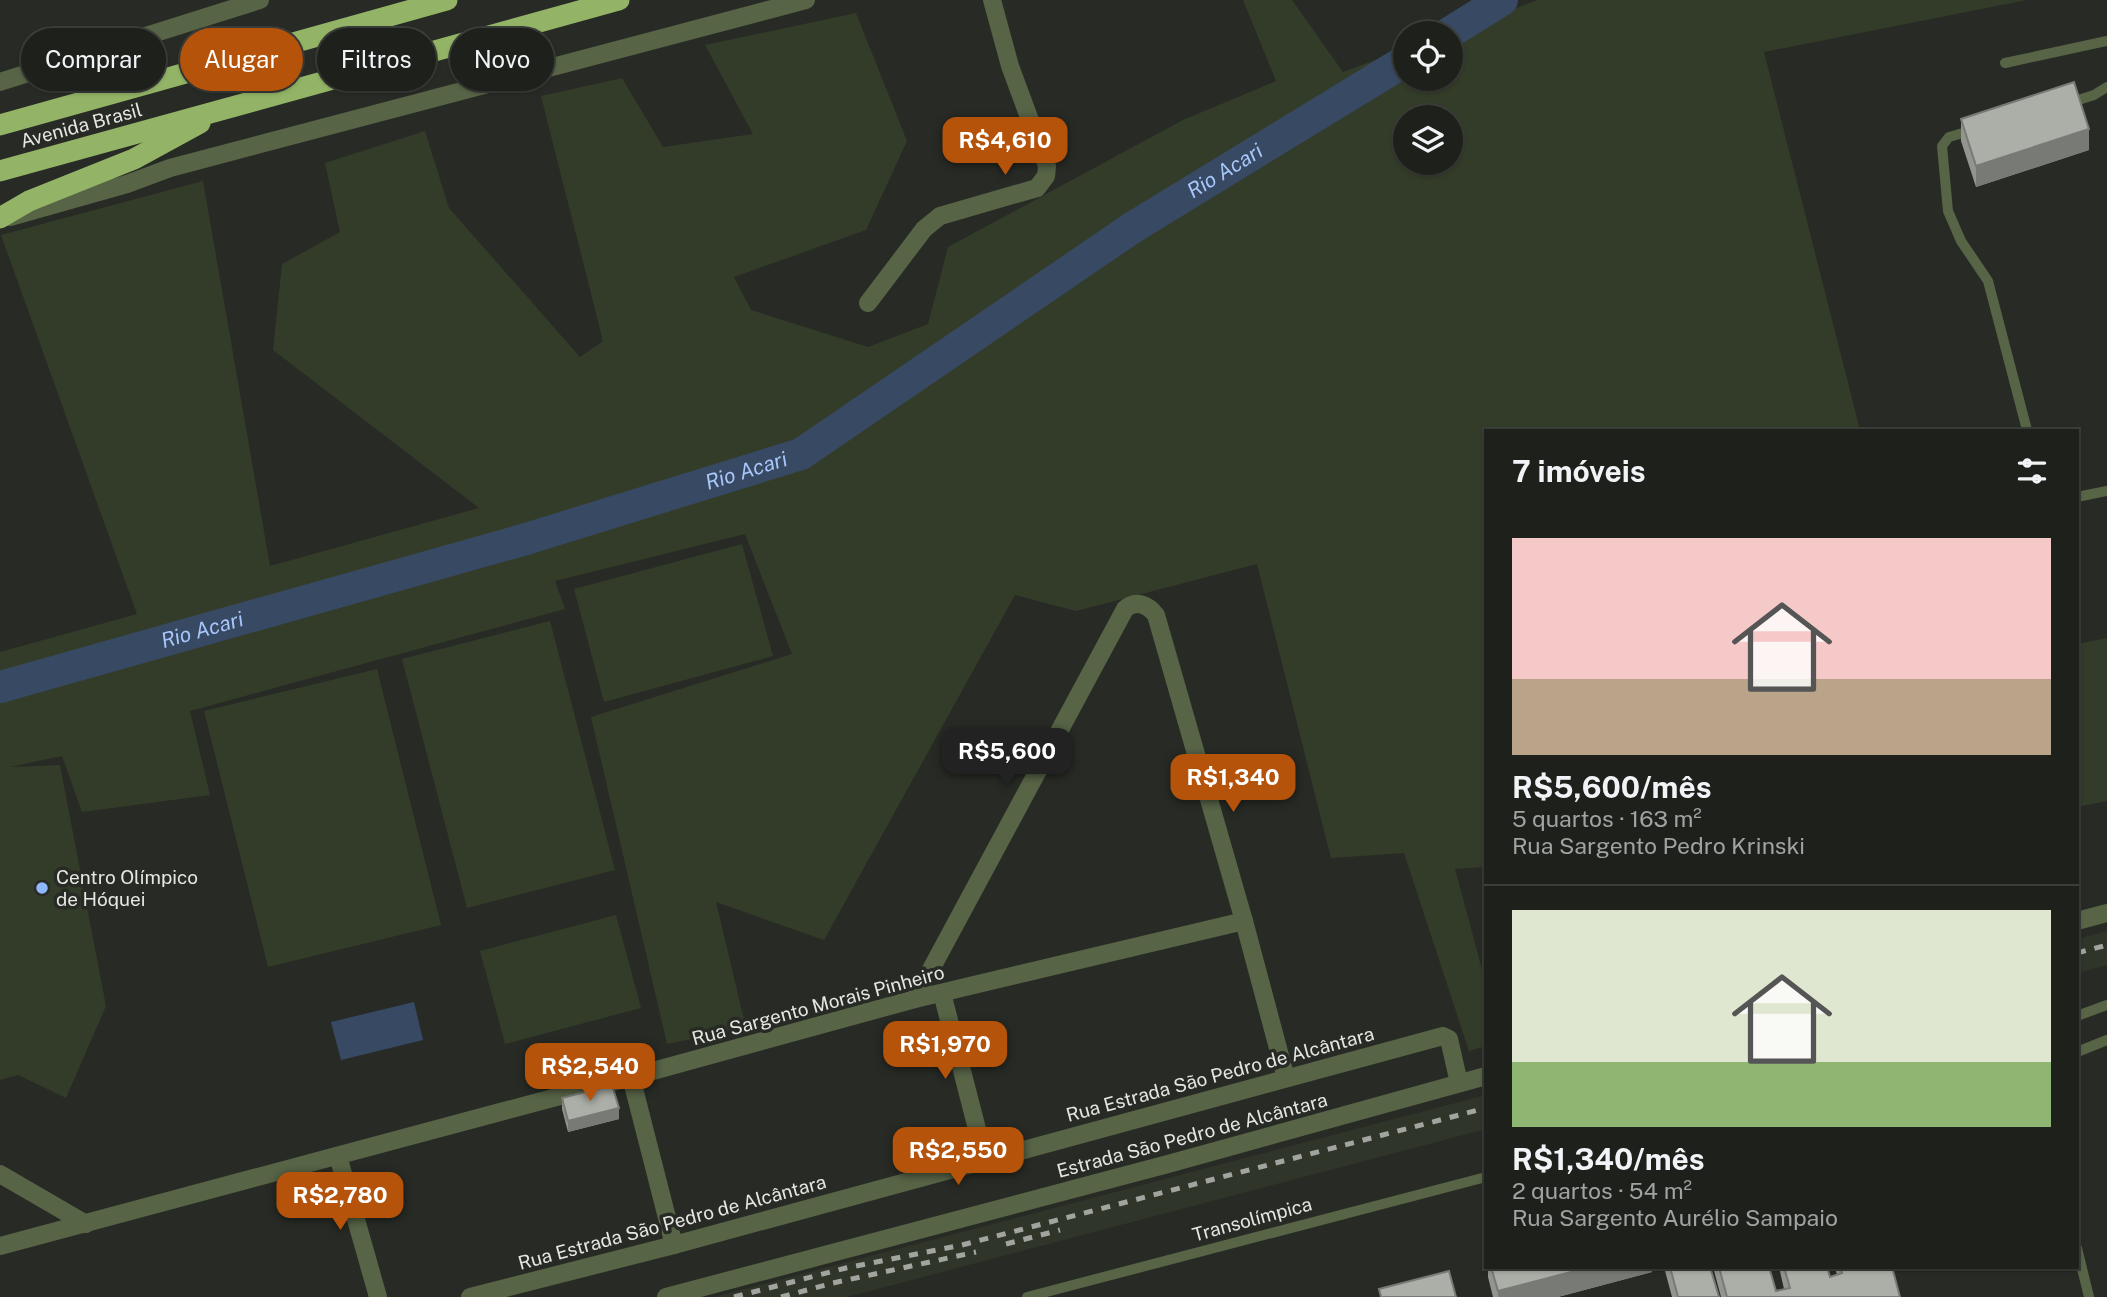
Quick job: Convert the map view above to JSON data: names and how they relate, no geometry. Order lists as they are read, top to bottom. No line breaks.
{"streets":{"highway":["Avenida Brasil"],"street":["Rua Sargento Morais Pinheiro","Rua Estrada São Pedro de Alcântara","Estrada São Pedro de Alcântara"],"lane":["Transolímpica"]},"crossings":[["Rua Estrada São Pedro de Alcântara","Estrada São Pedro de Alcântara"]],"water":["Rio Acari"],"places":["Centro Olímpico de Hóquei"],"page":{"chip":["Comprar","Alugar","Filtros","Novo"],"price":["R$4,610","R$5,600","R$1,340","R$1,970","R$2,540","R$2,550","R$2,780"],"heading":"7 imóveis","list":[{"name":"R$5,600/mês","note":"5 quartos · 163 m² · Rua Sargento Pedro Krinski"},{"name":"R$1,340/mês","note":"2 quartos · 54 m² · Rua Sargento Aurélio Sampaio"}]}}
